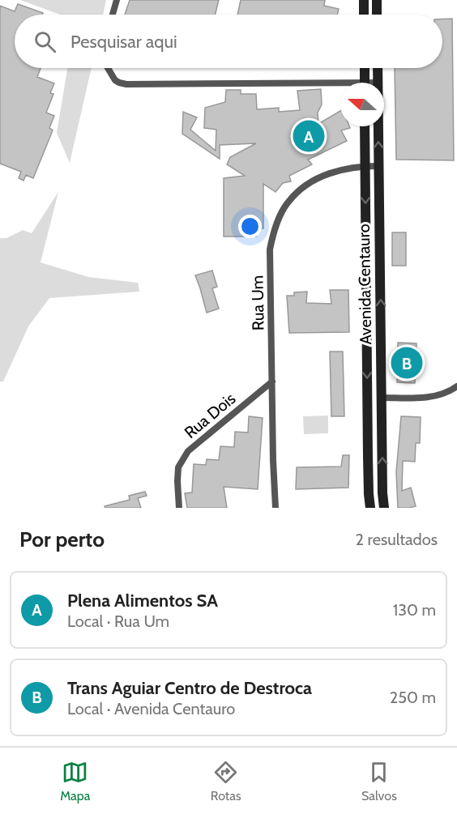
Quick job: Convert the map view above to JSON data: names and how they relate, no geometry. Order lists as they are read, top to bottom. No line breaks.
{"streets":{"street":["Avenida Centauro","Rua Um","Rua Dois"]},"crossings":[["Avenida Centauro","Rua Um"],["Rua Um","Rua Dois"]],"north":"left","page":{"search":"Pesquisar aqui","pins":["A","B"],"heading":["Por perto","2 resultados"],"list":[{"mark":"A","name":"Plena Alimentos SA","note":"Local · Rua Um","value":"130 m"},{"mark":"B","name":"Trans Aguiar Centro de Destroca","note":"Local · Avenida Centauro","value":"250 m"}],"nav":["Mapa","Rotas","Salvos"]}}
